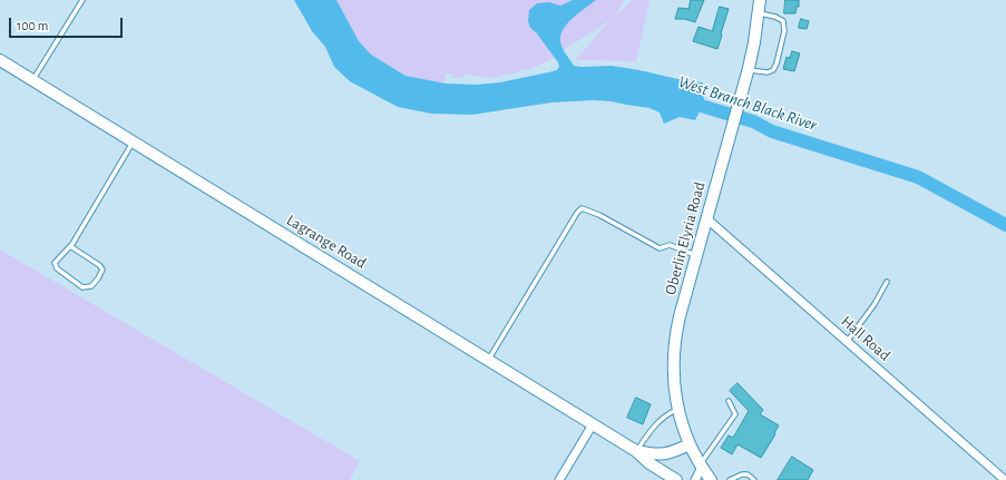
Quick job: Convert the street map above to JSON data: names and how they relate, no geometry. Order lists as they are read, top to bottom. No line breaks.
{"streets":{"main road":["Oberlin Elyria Road","Lagrange Road"],"street":["Hall Road"]},"crossings":[["Oberlin Elyria Road","Lagrange Road"],["Oberlin Elyria Road","Hall Road"]],"water":["West Branch Black River"],"scale_bar":"100 m"}
